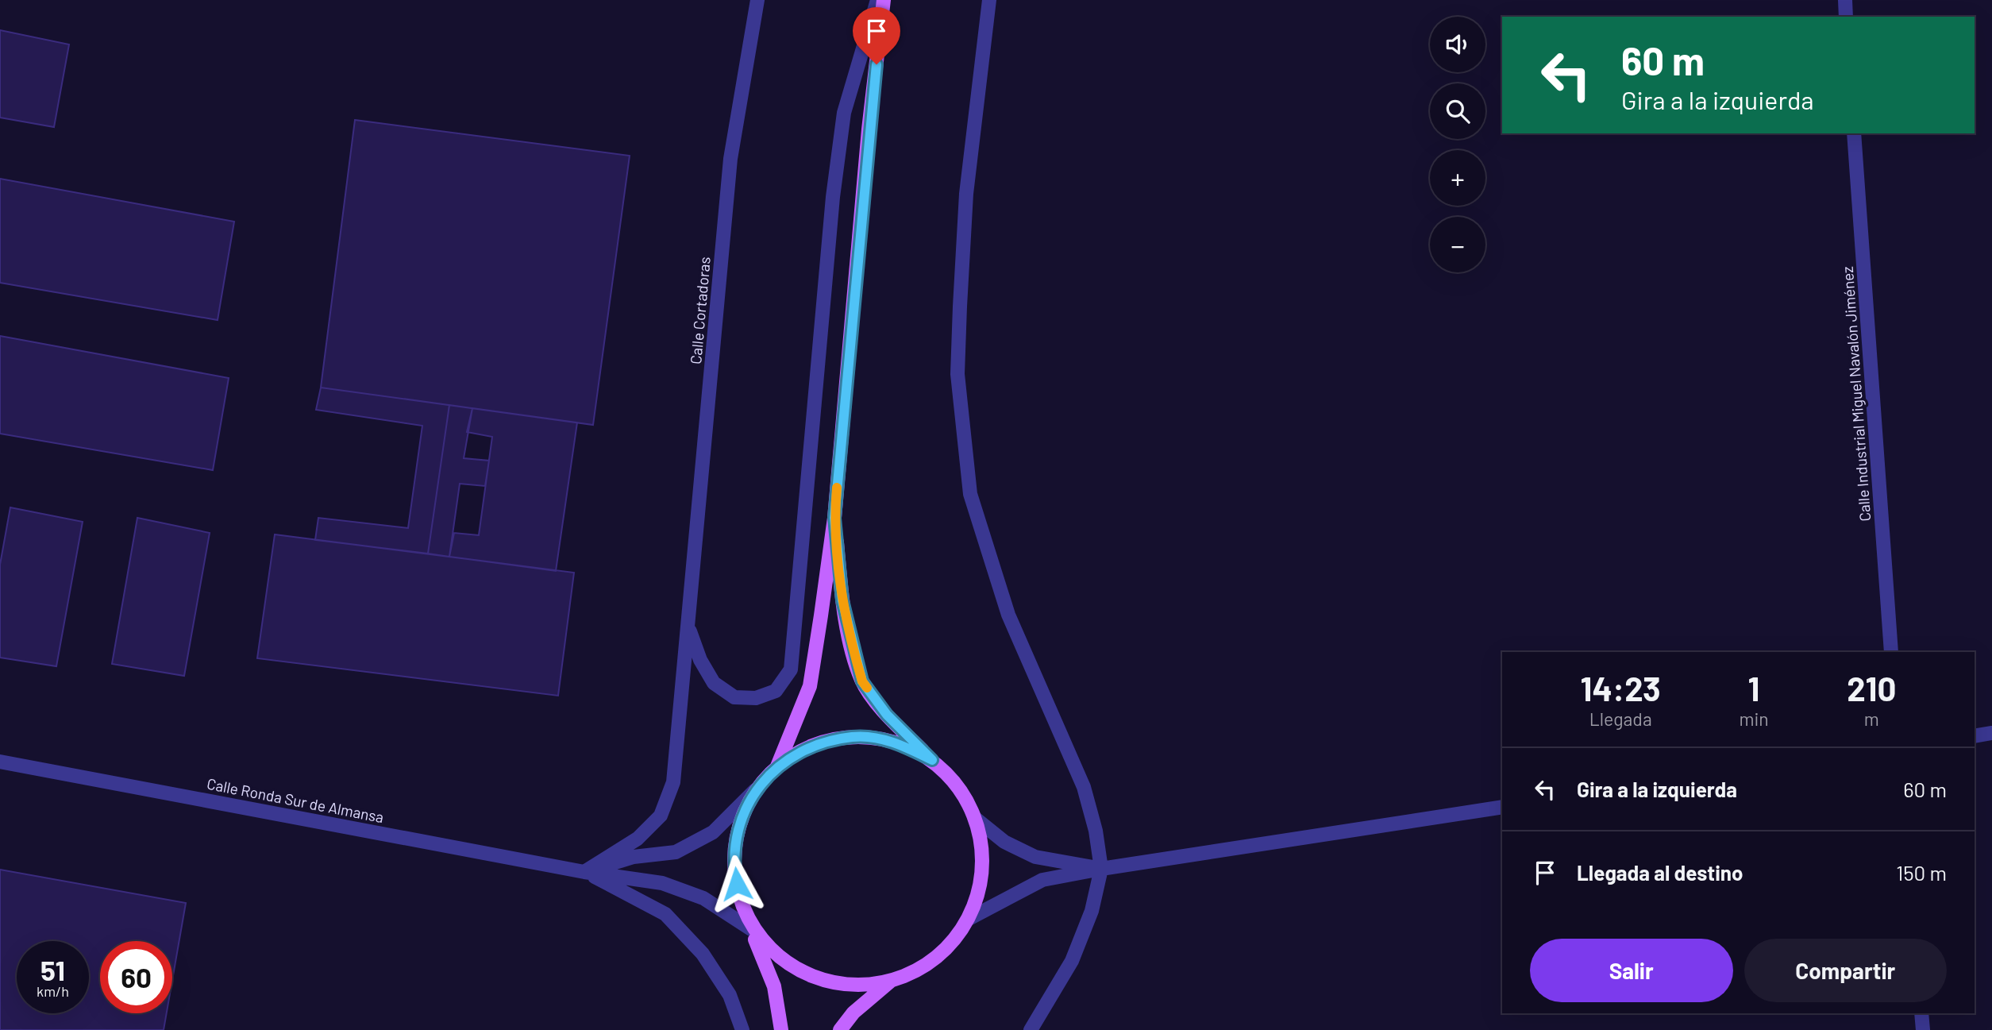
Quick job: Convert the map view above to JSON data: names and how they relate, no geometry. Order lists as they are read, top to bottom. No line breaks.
{"streets":{"street":["Calle Cortadoras","Calle Industrial Miguel Navalón Jiménez","Calle Ronda Sur de Almansa"]},"crossings":[["Calle Cortadoras","Calle Ronda Sur de Almansa"]],"page":{"map_buttons":["+","−"],"turn":["60 m","Gira a la izquierda"],"eta":["14:23","Llegada","1","min","210","m"],"list":[{"name":"Gira a la izquierda","value":"60 m"},{"name":"Llegada al destino","value":"150 m"}],"buttons":["Salir","Compartir"],"speed":"51 km/h","limit":"60"}}
